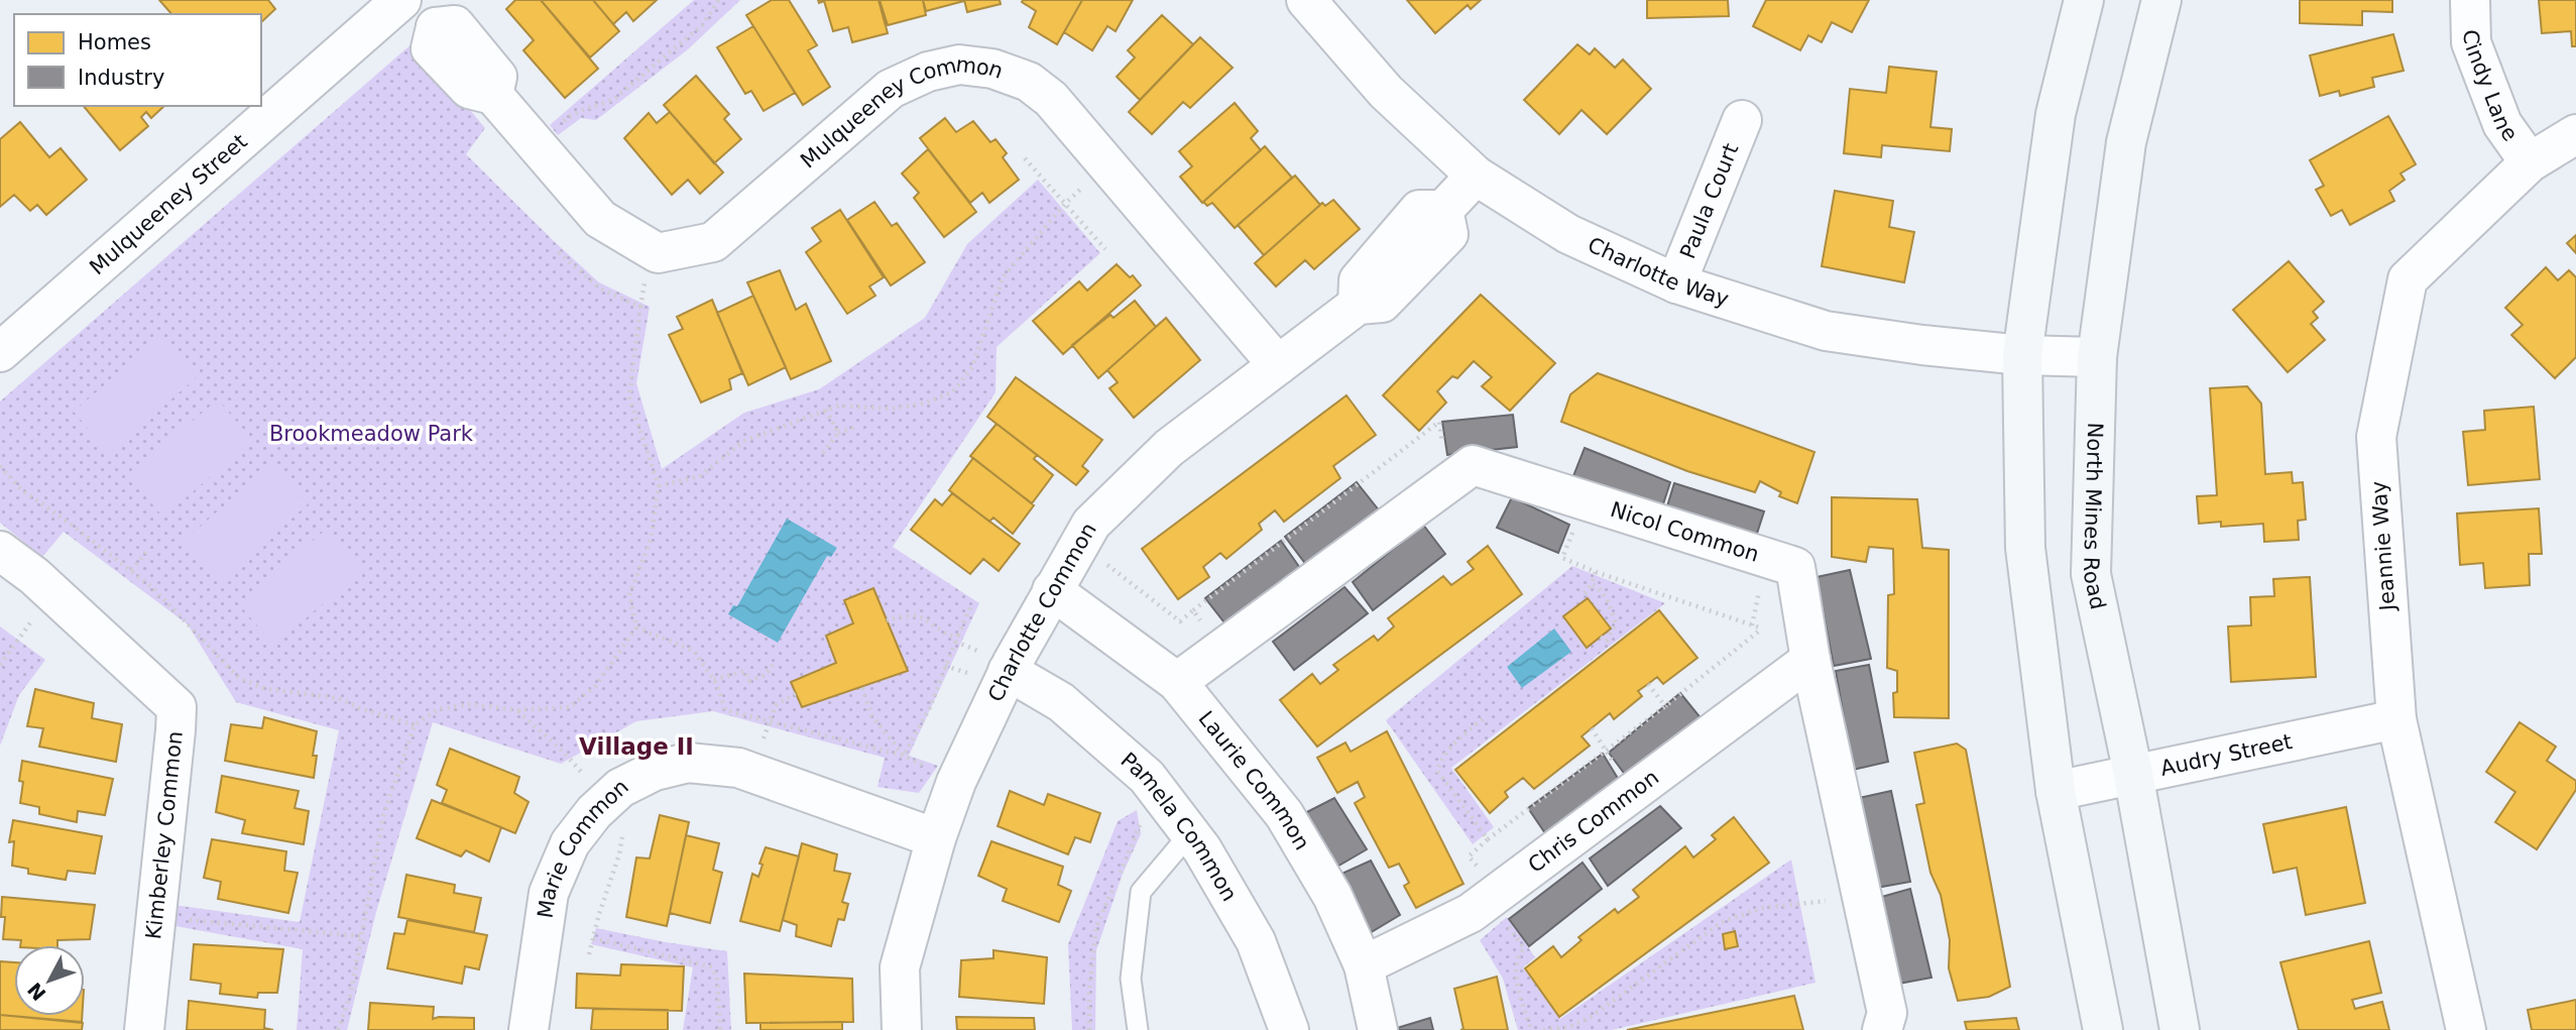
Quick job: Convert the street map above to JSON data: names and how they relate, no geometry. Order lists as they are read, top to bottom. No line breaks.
{"streets":{"main road":["North Mines Road"],"street":["Cindy Lane","Mulqueeney Common","Paula Court","Mulqueeney Street","Charlotte Way","Nicol Common","Jeannie Way","Charlotte Common","Audry Street","Laurie Common","Chris Common","Pamela Common","Kimberley Common","Marie Common"]},"crossings":[["Cindy Lane","Jeannie Way"],["Mulqueeney Common","Charlotte Common"],["Paula Court","Charlotte Way"],["Charlotte Way","North Mines Road"],["Charlotte Way","Charlotte Common"],["North Mines Road","Audry Street"],["Nicol Common","Laurie Common"],["Nicol Common","Chris Common"],["Jeannie Way","Audry Street"],["Charlotte Common","Laurie Common"],["Charlotte Common","Pamela Common"],["Charlotte Common","Marie Common"],["Laurie Common","Chris Common"]],"districts":["Village II"],"parks":["Brookmeadow Park"],"legend":["Homes","Industry"],"north":"bottom left"}
